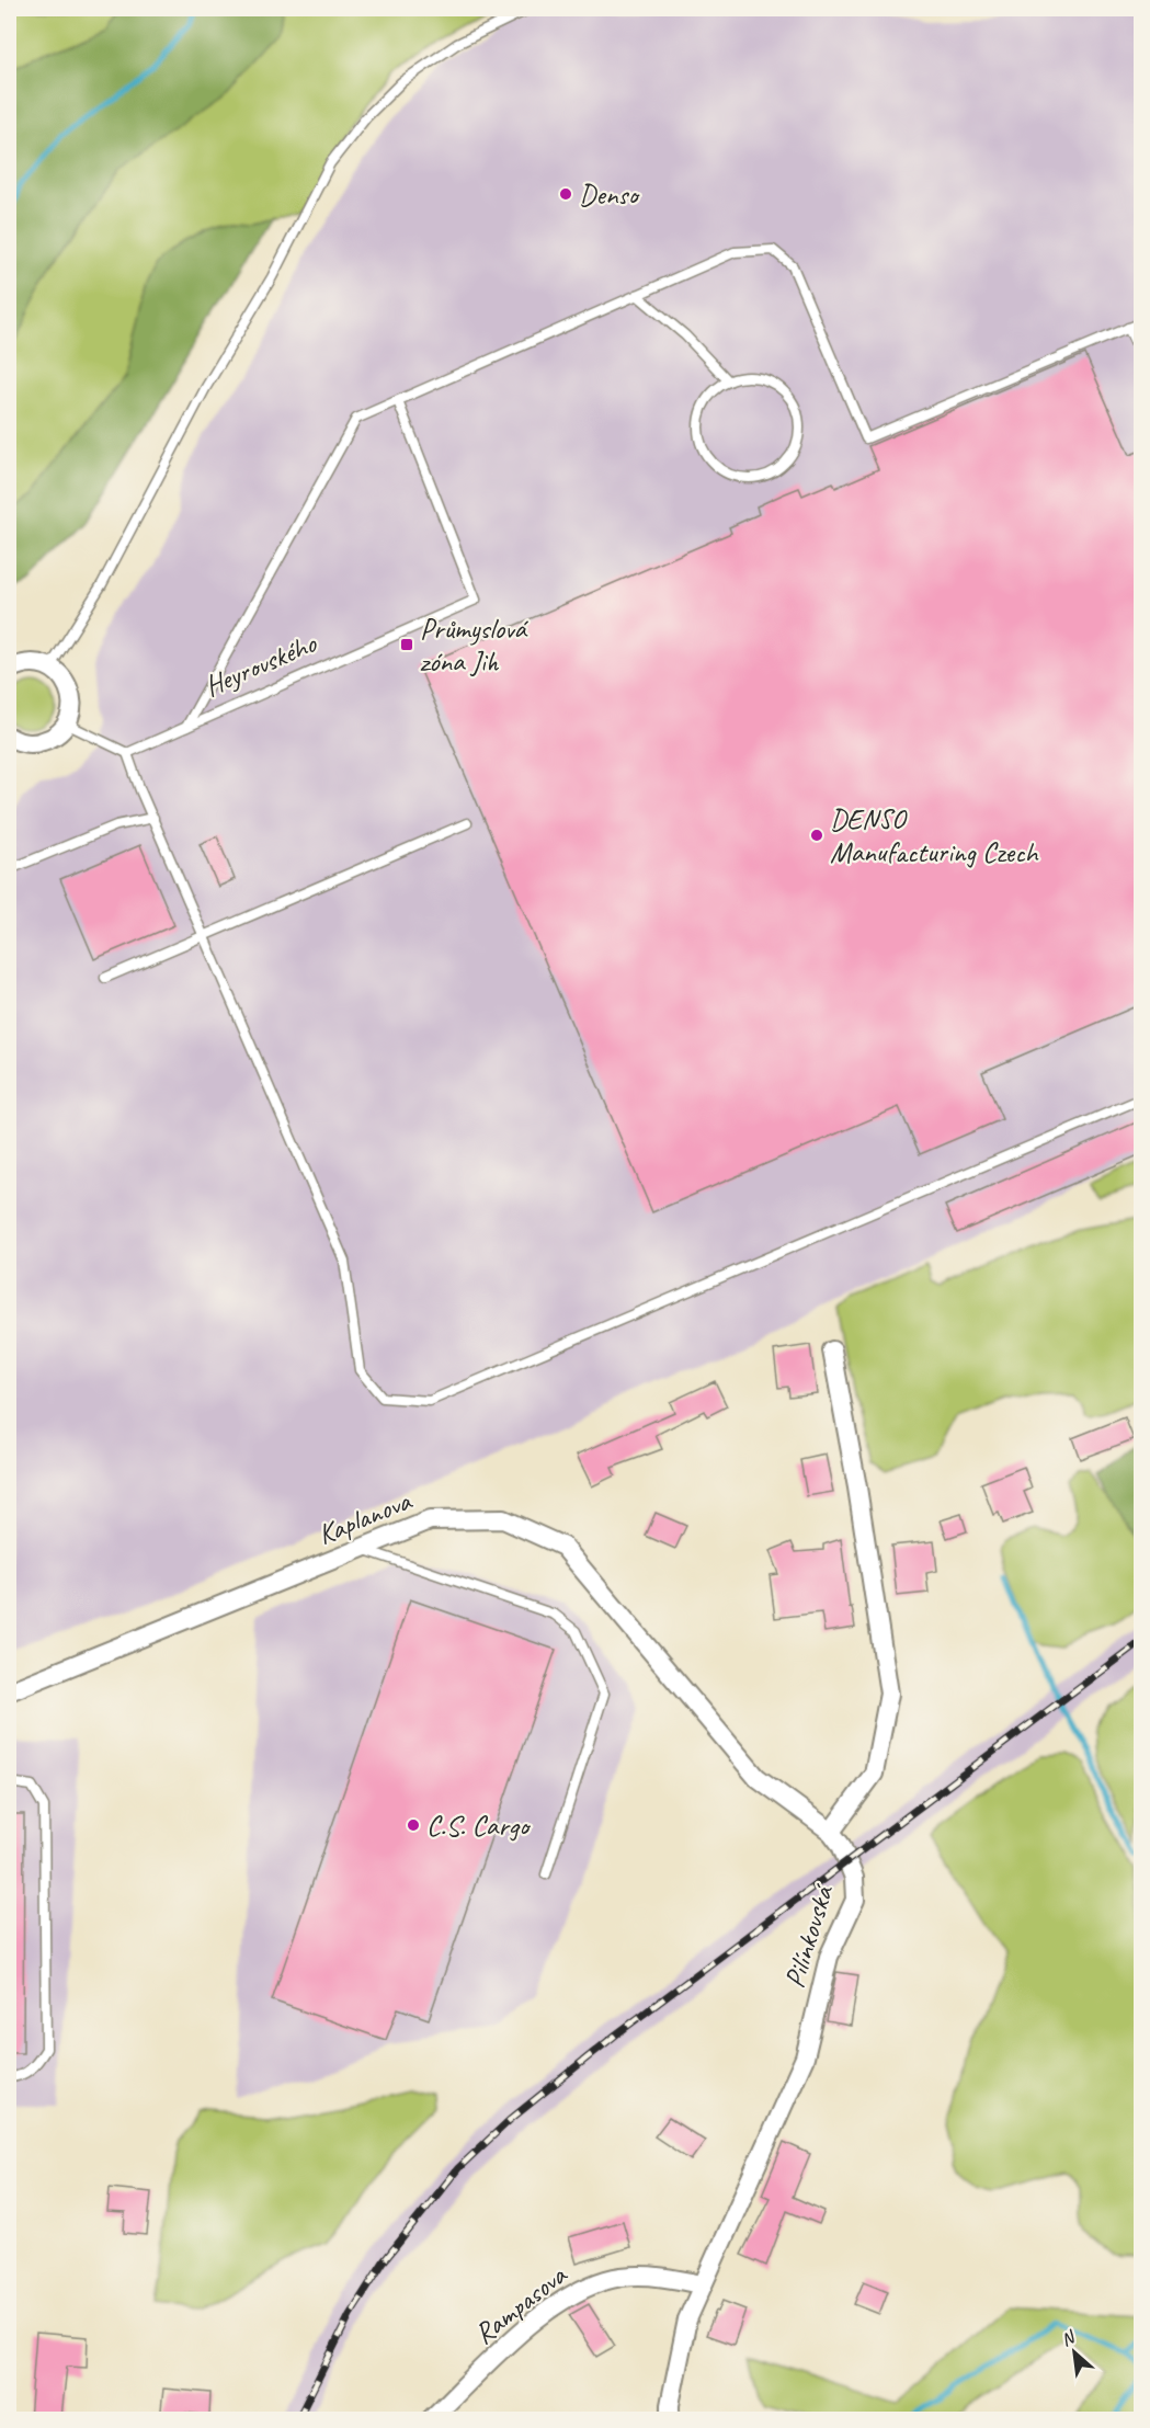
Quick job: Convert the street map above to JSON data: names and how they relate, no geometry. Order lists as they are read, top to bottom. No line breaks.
{"streets":{"street":["Kaplanova","Pilínkovská","Rampasova"],"lane":["Heyrovského"]},"crossings":[["Kaplanova","Pilínkovská"],["Pilínkovská","Rampasova"]],"places":{"other":["Denso","DENSO Manufacturing Czech","C.S. Cargo"],"transit":["Průmyslová zóna Jih"]},"north":"top left"}
